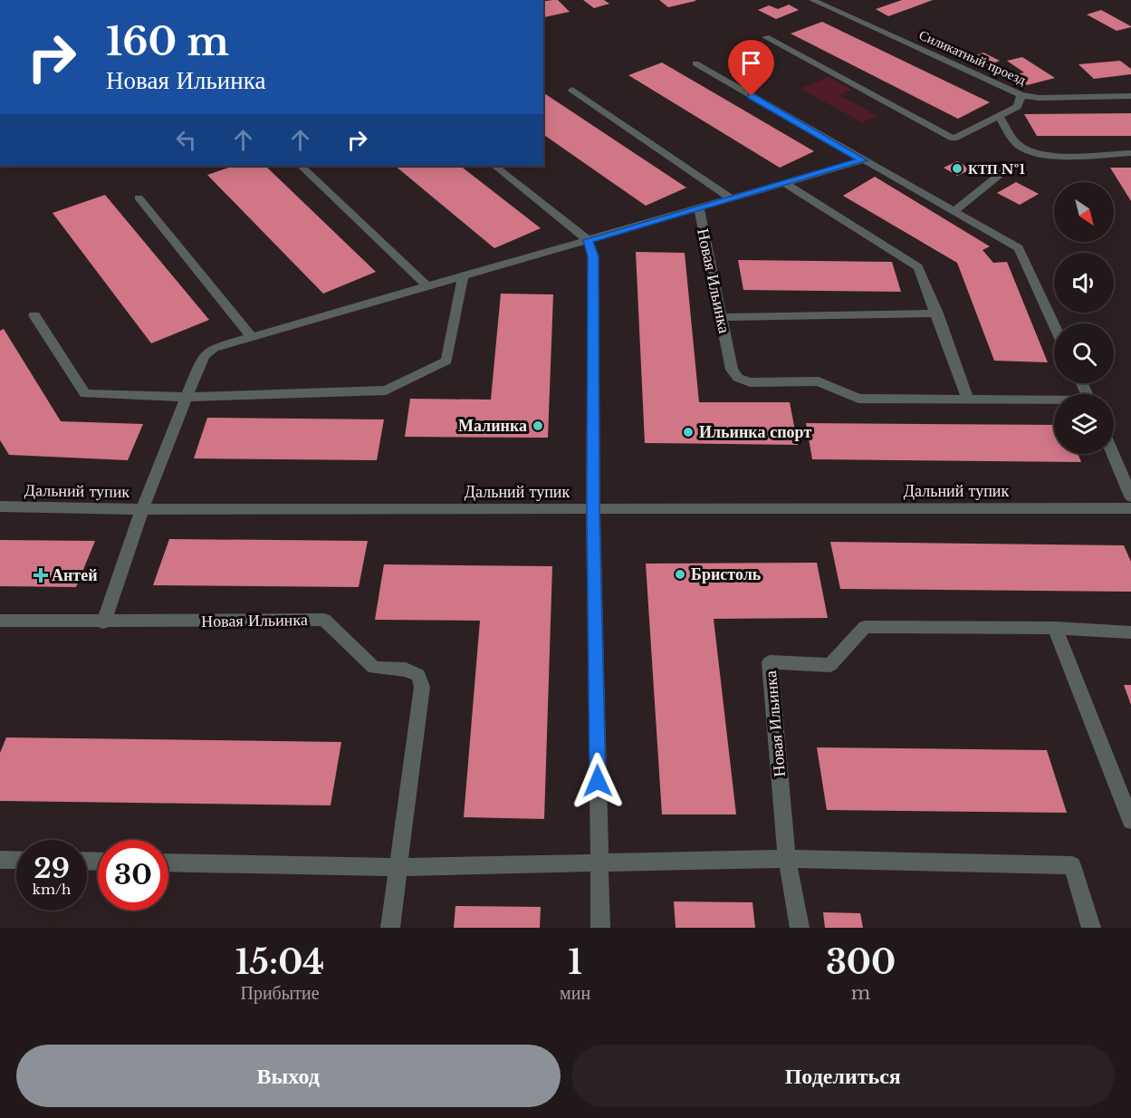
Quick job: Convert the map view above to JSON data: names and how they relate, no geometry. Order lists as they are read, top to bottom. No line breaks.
{"streets":{"street":["Силикатный проезд","Новая Ильинка","Дальний тупик"]},"crossings":[["Новая Ильинка","Дальний тупик"]],"places":{"other":["КТП №1","Малинка","Ильинка спорт","Бристоль"],"health":["Антей"]},"north":"bottom right","page":{"turn":["160 m","Новая Ильинка"],"speed":"29 km/h","limit":"30","eta":["15:04","Прибытие","1","мин","300","m"],"buttons":["Выход","Поделиться"]}}
